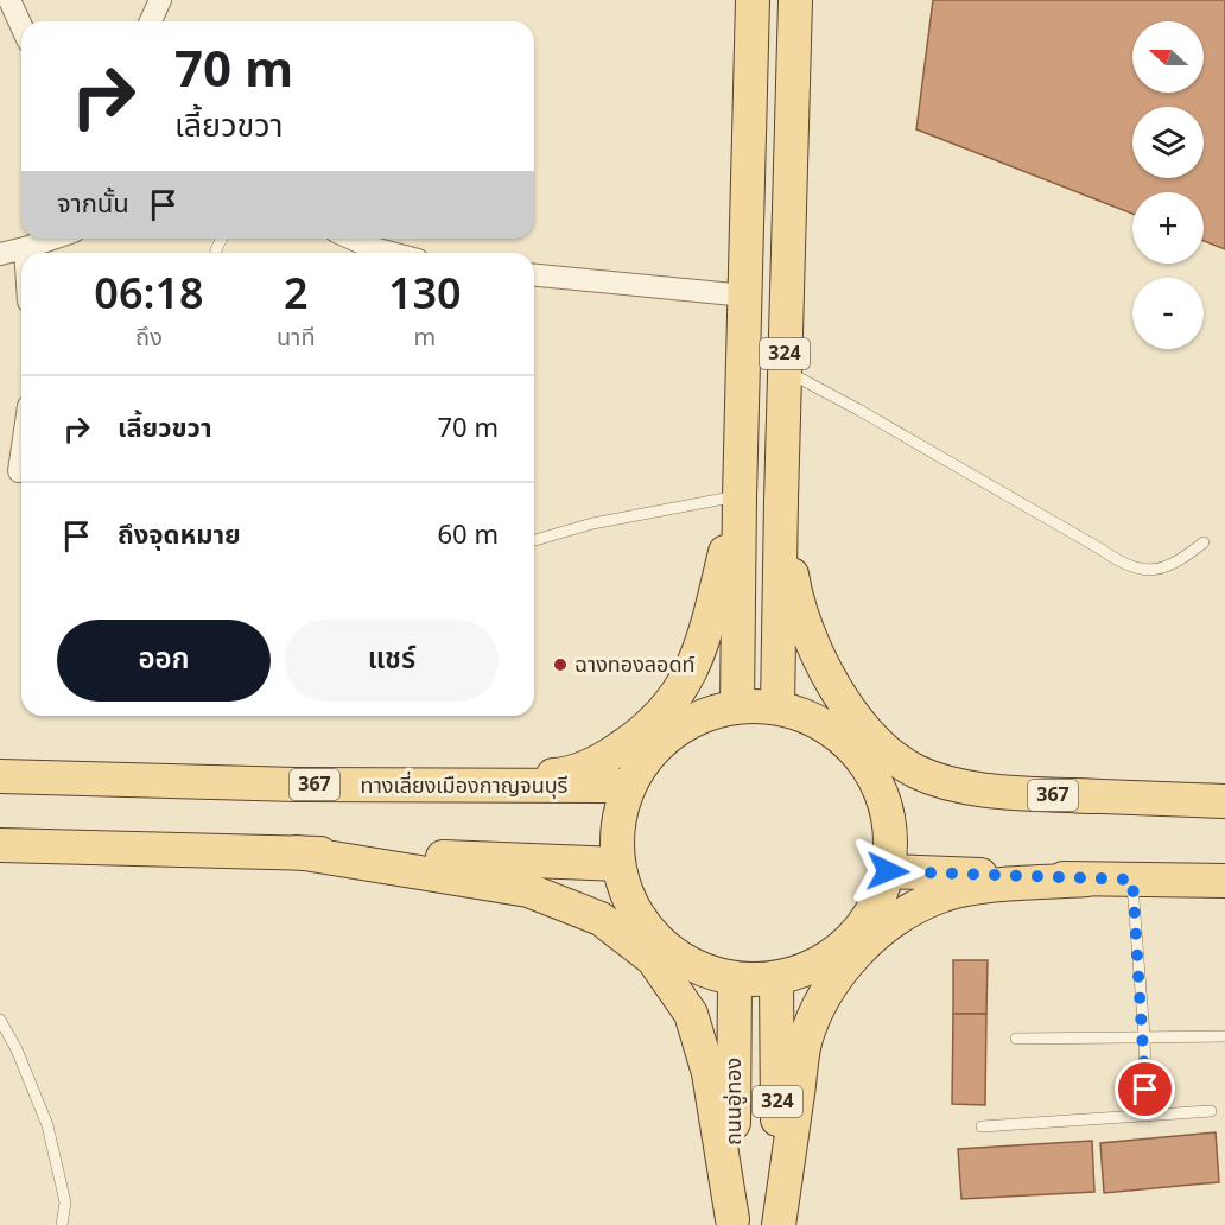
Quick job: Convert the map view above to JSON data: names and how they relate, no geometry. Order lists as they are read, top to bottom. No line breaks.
{"streets":{"main road":["324","367","ทางเลี่ยงเมืองกาญจนบุรี","ถนนอู่ทอง"]},"places":["ฉางทองลอดท์"],"north":"left","page":{"map_buttons":["+","−"],"turn":["70 m","เลี้ยวขวา"],"then":"จากนั้น","eta":["06:18","ถึง","2","นาที","130","m"],"list":[{"name":"เลี้ยวขวา","value":"70 m"},{"name":"ถึงจุดหมาย","value":"60 m"}],"buttons":["ออก","แชร์"]}}
